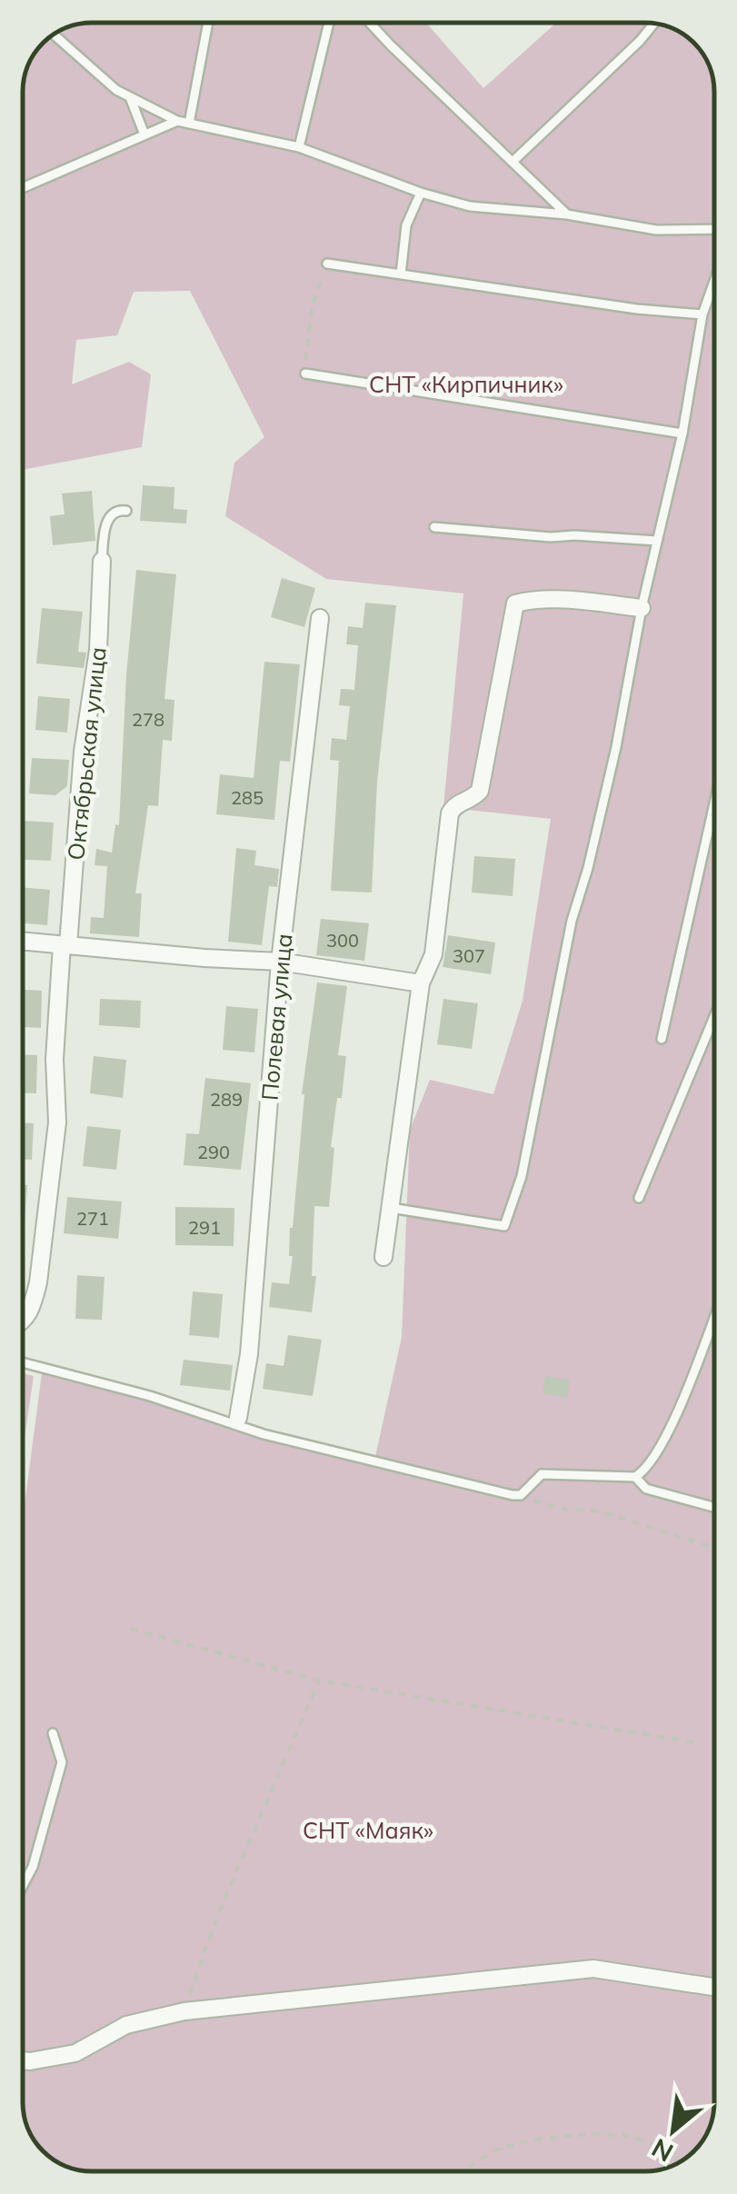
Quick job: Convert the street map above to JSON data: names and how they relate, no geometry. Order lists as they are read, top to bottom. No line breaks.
{"streets":{"street":["Октябрьская улица","Полевая улица"]},"parks":["СНТ «Кирпичник»","СНТ «Маяк»"],"house_numbers":["278","285","300","307","289","290","271","291"],"north":"bottom left"}
